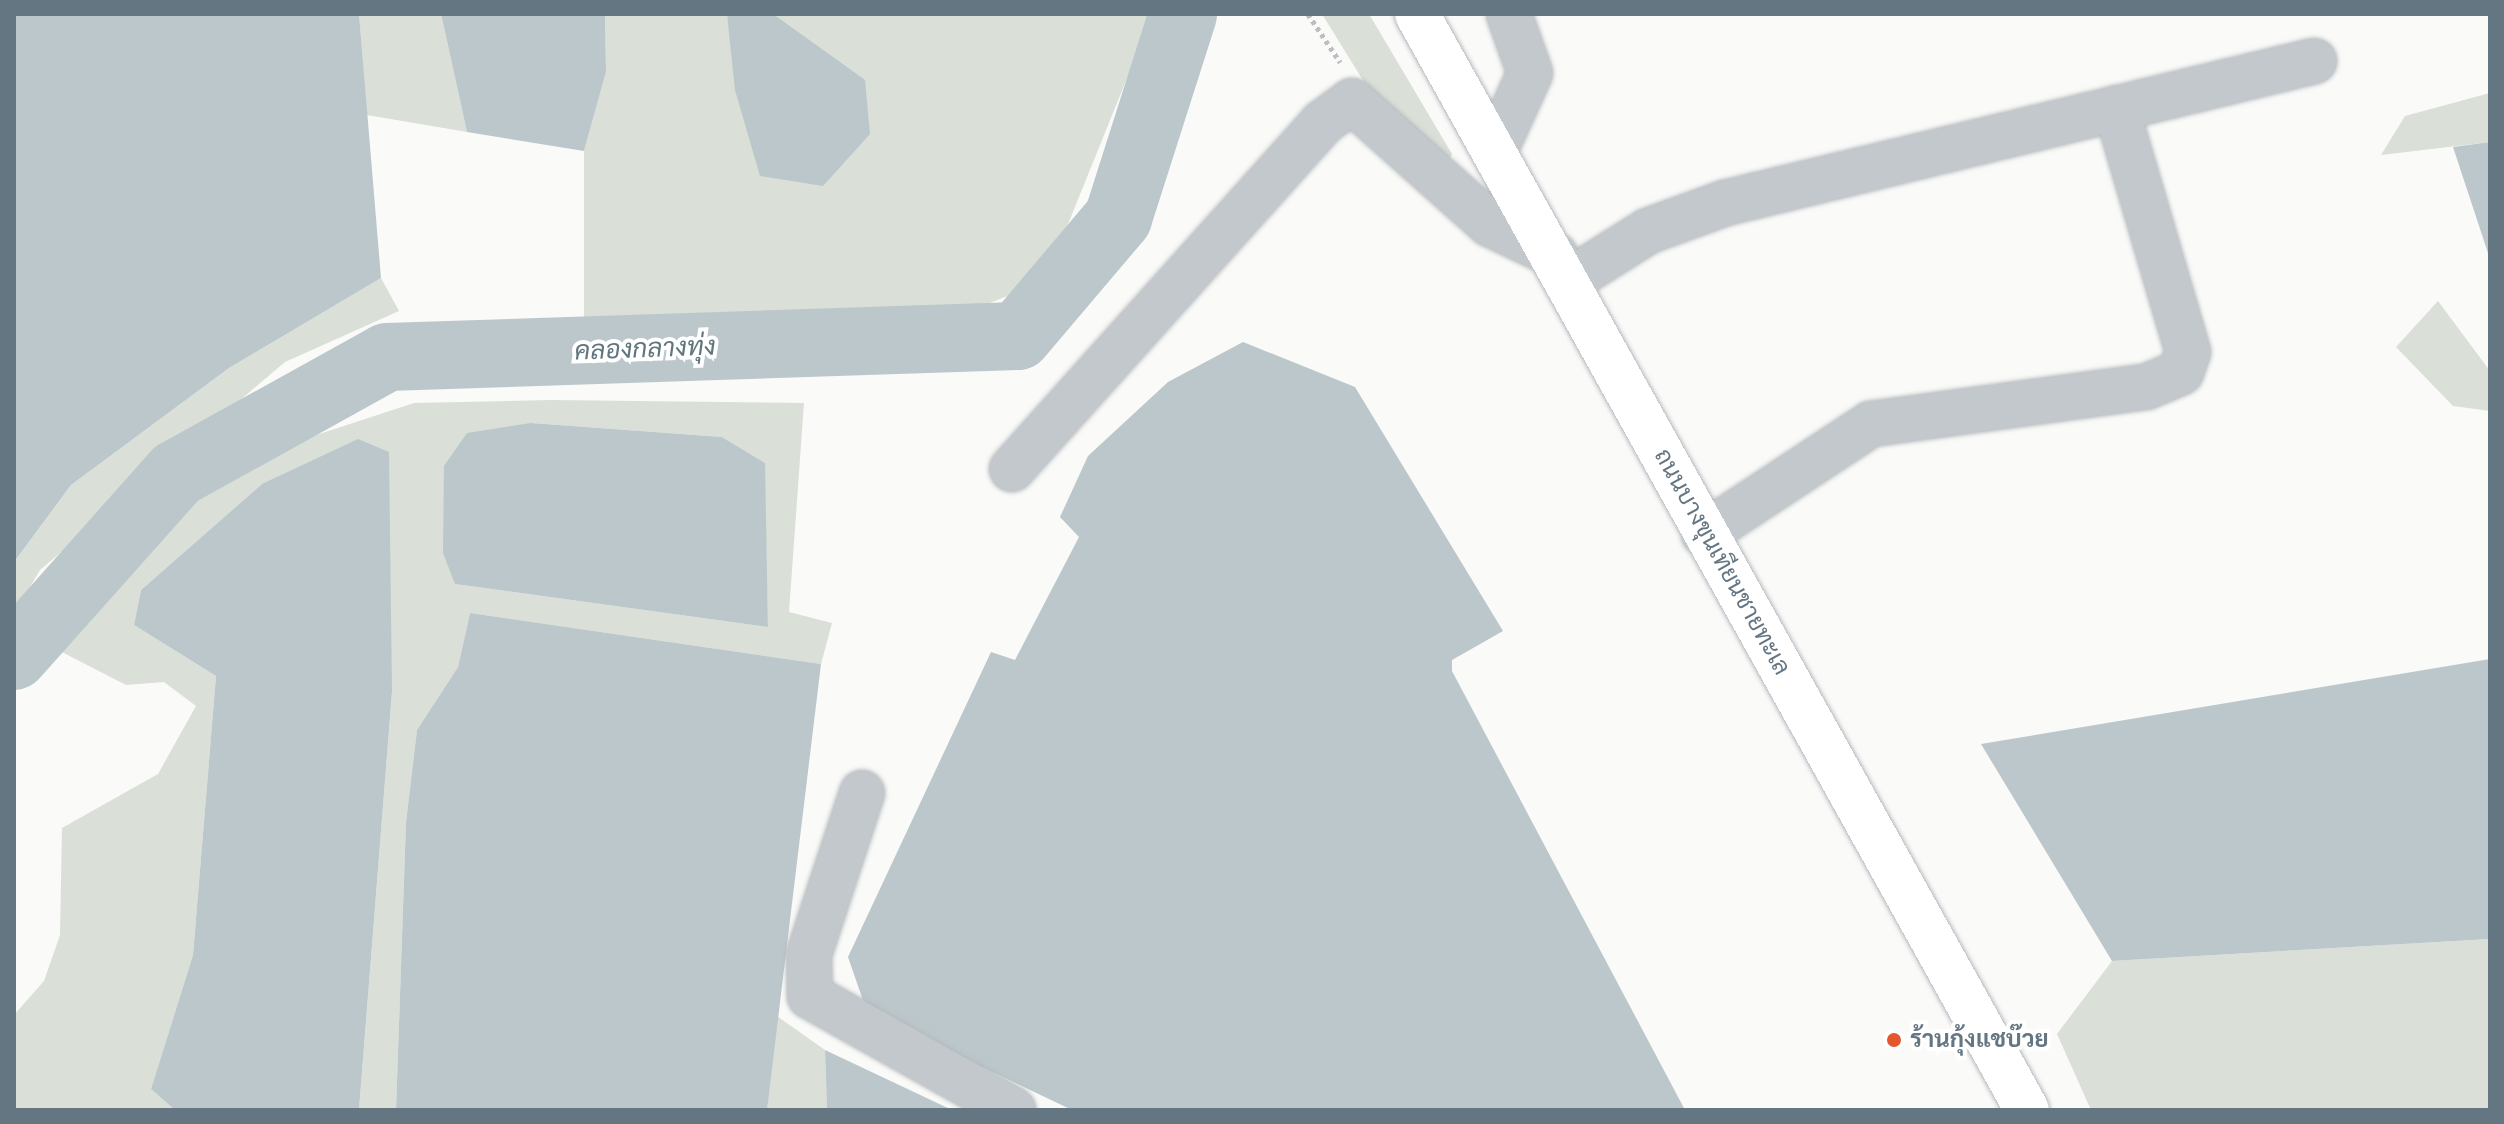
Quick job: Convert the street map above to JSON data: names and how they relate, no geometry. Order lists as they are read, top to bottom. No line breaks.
{"streets":{"main road":["ถนนบางขุนเทียนชายทะเล"]},"water":["คลองกลางทุ่ง"],"places":["ร้านกุ้งแชบ๊วย"]}
